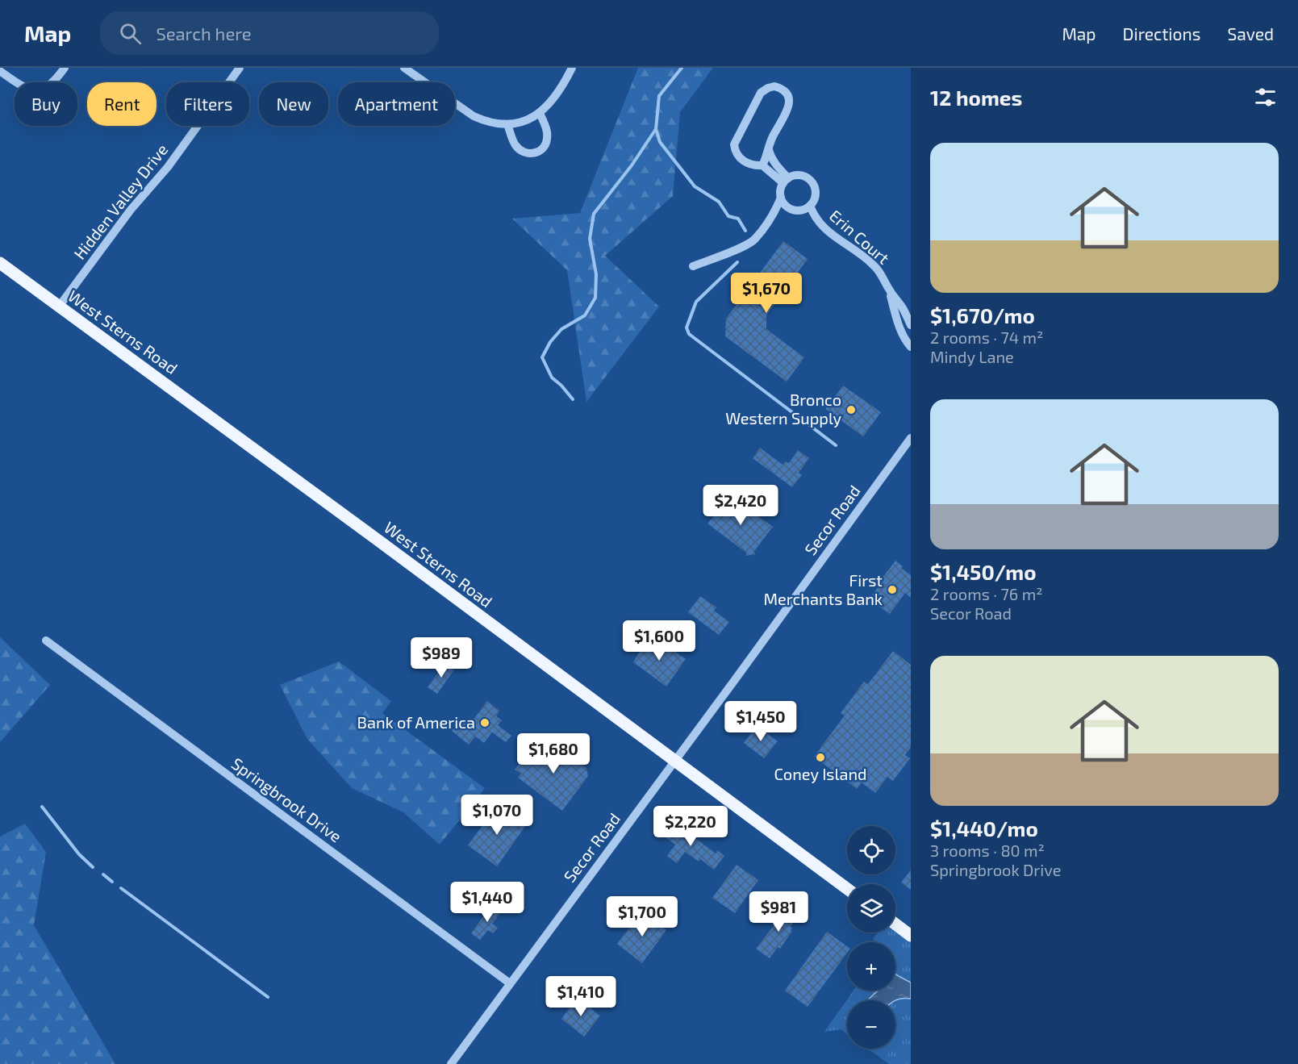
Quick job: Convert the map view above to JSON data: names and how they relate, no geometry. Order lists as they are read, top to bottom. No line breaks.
{"streets":{"main road":["West Sterns Road"],"street":["Hidden Valley Drive","Erin Court","Secor Road","Springbrook Drive"]},"crossings":[["Hidden Valley Drive","West Sterns Road"],["West Sterns Road","Secor Road"],["Secor Road","Springbrook Drive"]],"places":["Bronco Western Supply","First Merchants Bank","Bank of America","Coney Island"],"page":{"header":"Map","search":"Search here","nav":["Map","Directions","Saved"],"heading":"12 homes","chip":["Buy","Rent","Filters","New","Apartment"],"list":[{"name":"$1,670/mo","note":"2 rooms · 74 m² · Mindy Lane"},{"name":"$1,450/mo","note":"2 rooms · 76 m² · Secor Road"},{"name":"$1,440/mo","note":"3 rooms · 80 m² · Springbrook Drive"}],"price":["$1,670","$2,420","$1,600","$989","$1,450","$1,680","$1,070","$2,220","$1,440","$981","$1,700","$1,410"],"map_buttons":["+","−"]}}
